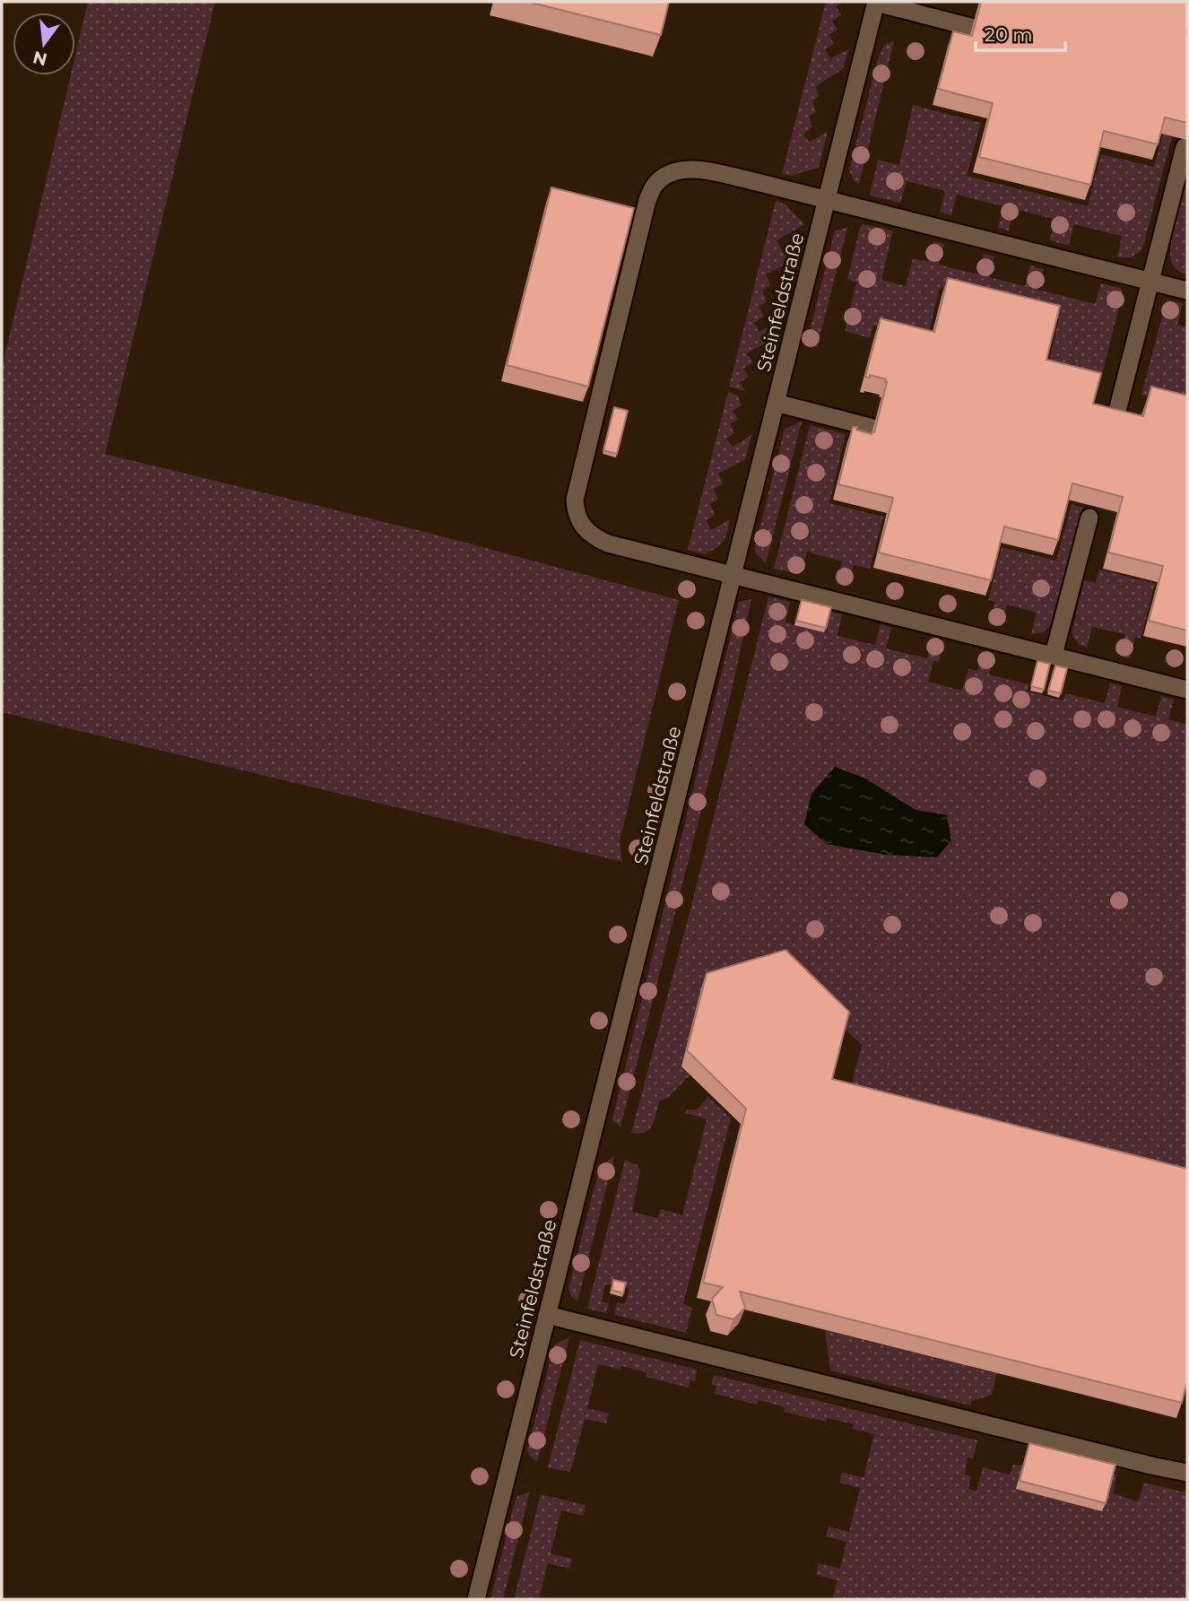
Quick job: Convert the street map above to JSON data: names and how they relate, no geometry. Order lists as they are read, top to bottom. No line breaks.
{"streets":{"street":["Steinfeldstraße"]},"scale_bar":"20 m","north":"bottom"}
